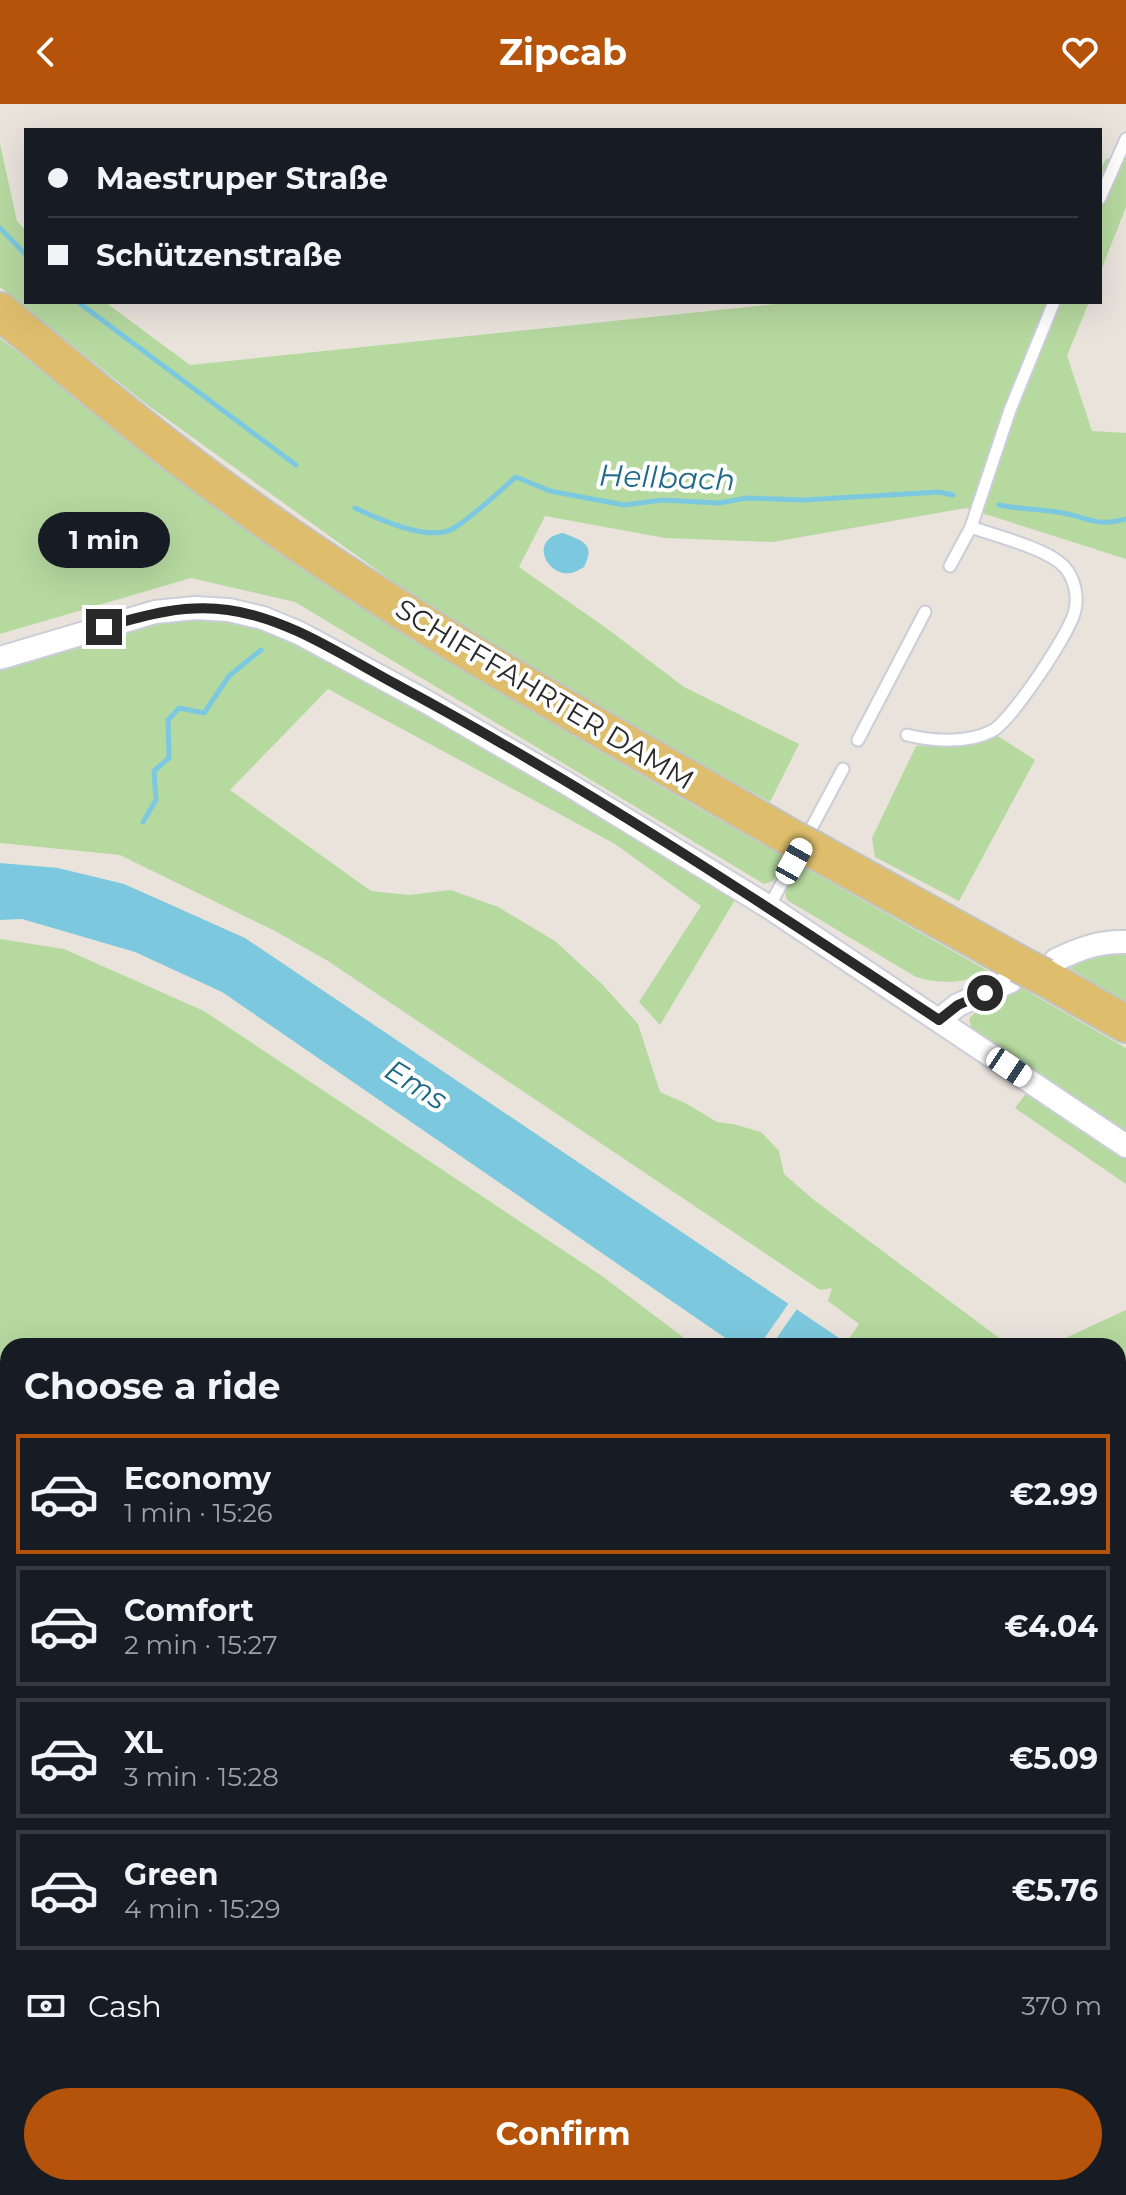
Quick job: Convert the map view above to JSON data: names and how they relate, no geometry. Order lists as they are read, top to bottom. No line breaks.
{"streets":{"main road":["SCHIFFFAHRTER DAMM"]},"water":["Hellbach","Ems"],"page":{"header":"Zipcab","banner":["Maestruper Straße","Schützenstraße"],"bubble":"1 min","heading":"Choose a ride","list":[{"name":"Economy","note":"1 min · 15:26","value":"€2.99"},{"name":"Comfort","note":"2 min · 15:27","value":"€4.04"},{"name":"XL","note":"3 min · 15:28","value":"€5.09"},{"name":"Green","note":"4 min · 15:29","value":"€5.76"}],"pay":["Cash","370 m"],"buttons":"Confirm"}}
